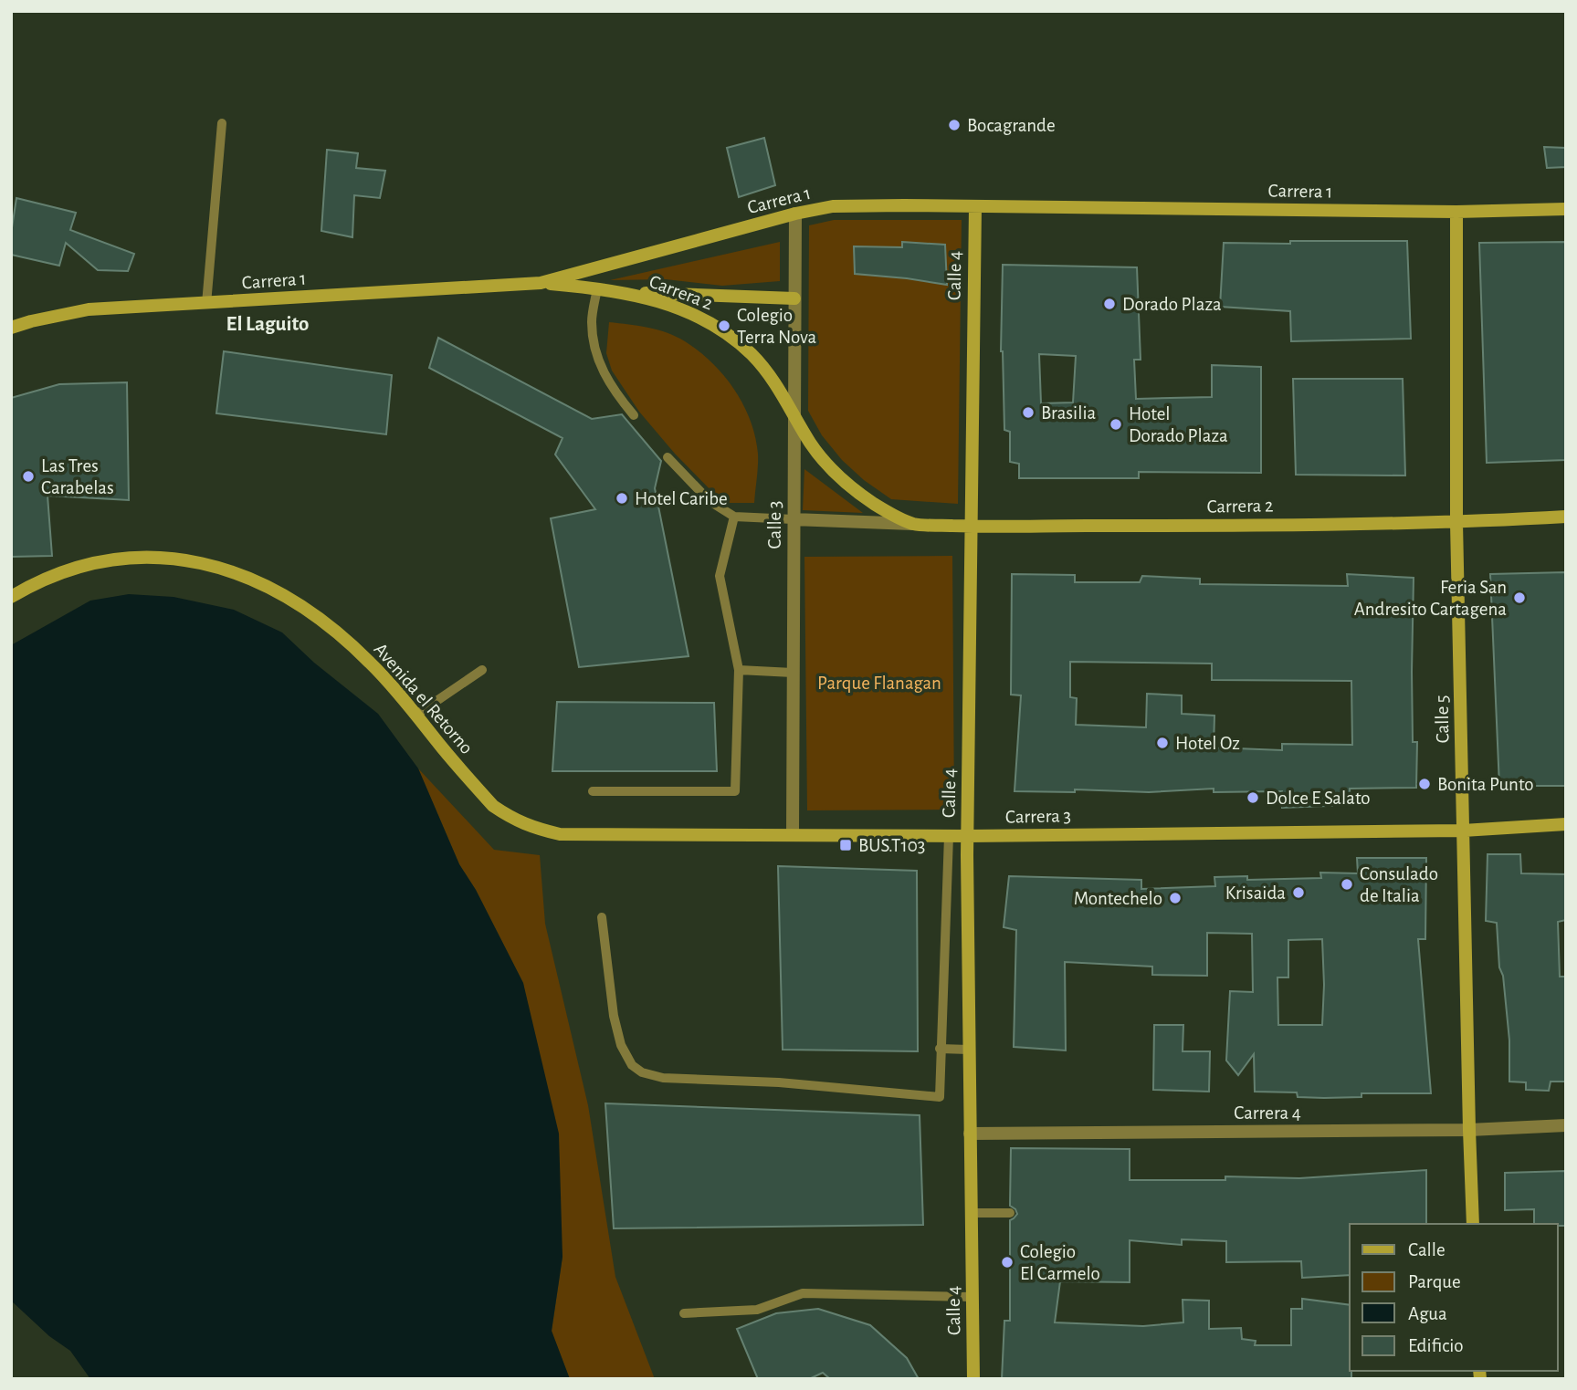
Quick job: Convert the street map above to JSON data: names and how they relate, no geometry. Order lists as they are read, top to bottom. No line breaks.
{"streets":{"main road":["Carrera 1","Calle 4","Carrera 2","Avenida el Retorno","Calle 5","Carrera 3"],"street":["Calle 3","Carrera 4"]},"crossings":[["Carrera 1","Calle 4"],["Carrera 1","Carrera 2"],["Carrera 1","Calle 3"],["Carrera 1","Calle 5"],["Calle 4","Carrera 2"],["Calle 4","Carrera 3"],["Calle 4","Carrera 4"],["Carrera 2","Calle 3"],["Carrera 2","Calle 5"],["Calle 3","Carrera 3"],["Avenida el Retorno","Carrera 3"],["Calle 5","Carrera 3"],["Calle 5","Carrera 4"]],"districts":["El Laguito"],"parks":["Parque Flanagan"],"places":{"other":["Bocagrande","Dorado Plaza","Colegio Terra Nova","Brasilia","Hotel Dorado Plaza","Las Tres Carabelas","Hotel Caribe","Feria San Andresito Cartagena","Hotel Oz","Bonita Punto","Dolce E Salato","Consulado de Italia","Krisaida","Montechelo","Colegio El Carmelo"],"transit":["BUS.T103"]},"legend":["Calle","Parque","Agua","Edificio"]}
